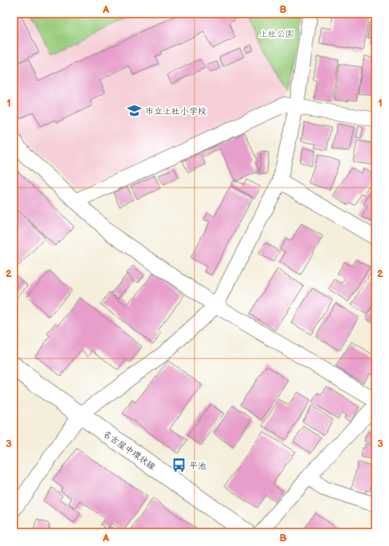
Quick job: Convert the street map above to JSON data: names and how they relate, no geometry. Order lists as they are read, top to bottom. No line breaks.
{"streets":{"main road":["名古屋中環状線"]},"parks":["上社公園"],"places":{"school or university":["市立上社小学校"],"bus stop":["平池"]},"grid":{"columns":["A","B"],"rows":["1","2","3"]}}
